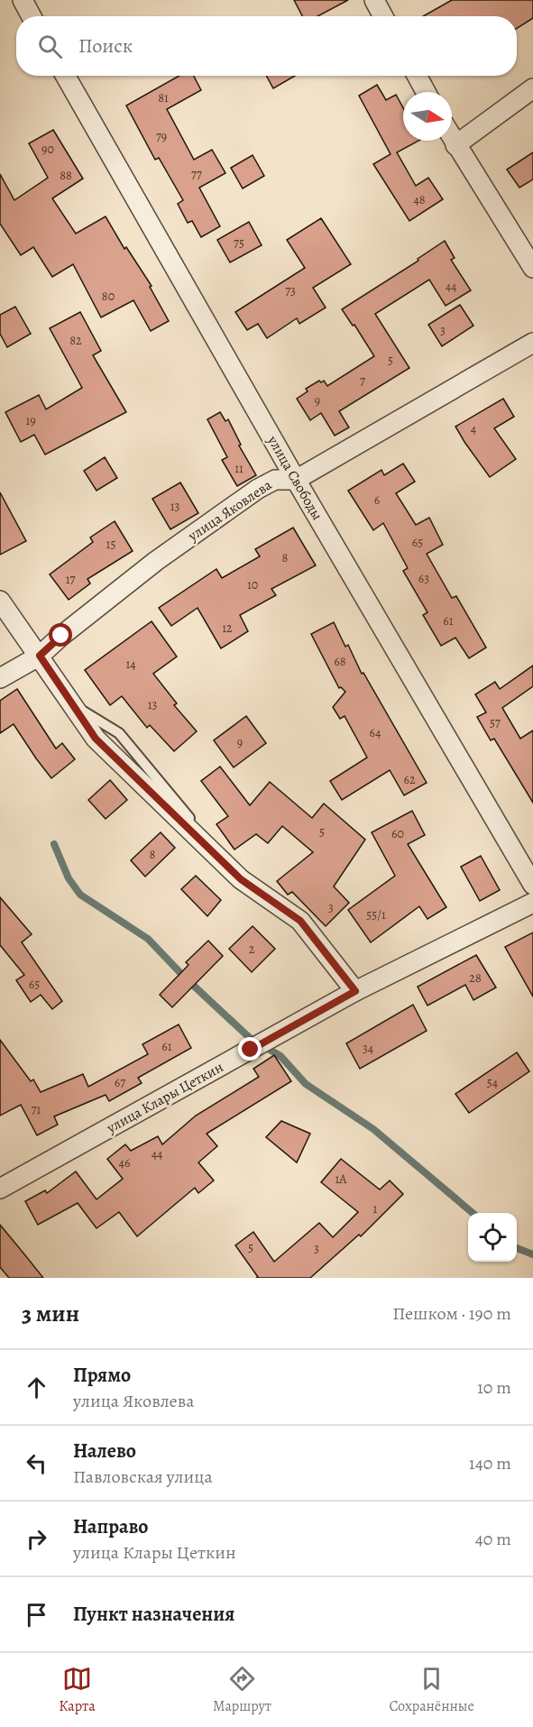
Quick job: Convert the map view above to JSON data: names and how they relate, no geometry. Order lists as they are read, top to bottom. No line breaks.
{"streets":{"street":["улица Свободы","улица Яковлева","улица Клары Цеткин"]},"crossings":[["улица Свободы","улица Яковлева"]],"house_numbers":["81","79","90","77","88","48","75","44","73","80","3","82","5","7","9","19","4","11","6","13","65","15","8","63","17","10","61","12","68","14","13","57","64","9","62","5","60","8","3","55/1","2","28","65","61","34","67","54","71","44","46","1А","1","5","3"],"north":"right","page":{"search":"Поиск","heading":["3 мин","Пешком · 190 m"],"list":[["Прямо","улица Яковлева","10 m"],["Налево","Павловская улица","140 m"],["Направо","улица Клары Цеткин","40 m"],"Пункт назначения"],"nav":["Карта","Маршрут","Сохранённые"]}}
